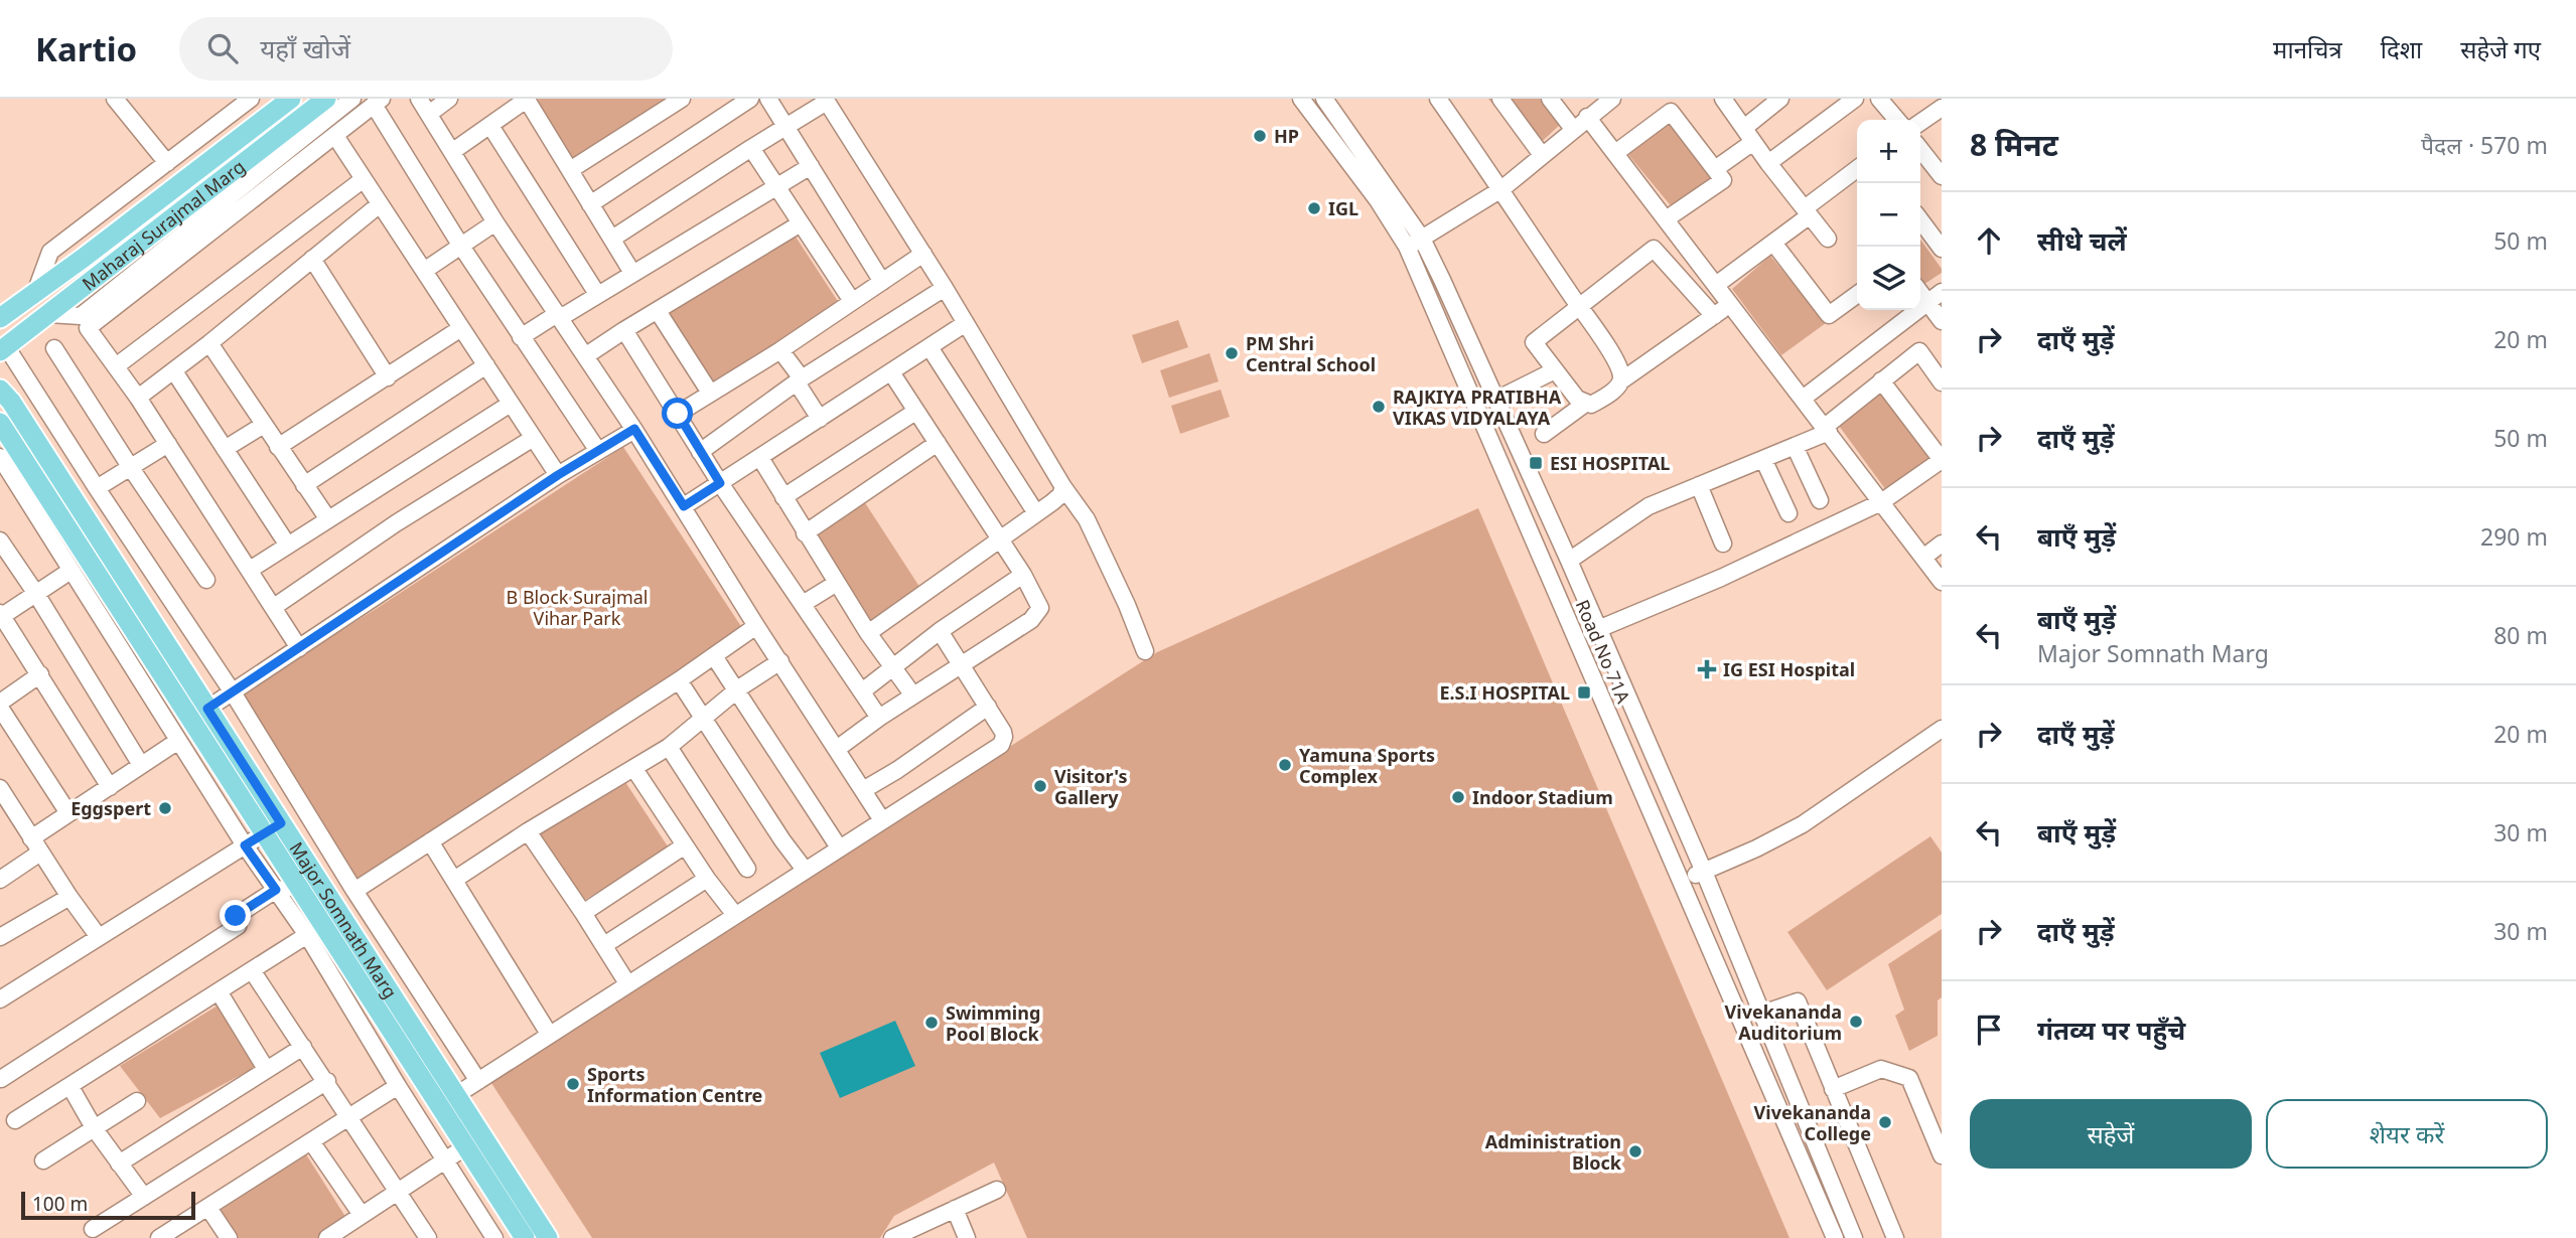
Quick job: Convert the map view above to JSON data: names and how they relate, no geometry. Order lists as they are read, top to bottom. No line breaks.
{"streets":{"main road":["Maharaj Surajmal Marg","Major Somnath Marg"],"street":["Road No 71A"]},"parks":["B Block Surajmal Vihar Park"],"places":{"other":["HP","IGL","PM Shri Central School","RAJKIYA PRATIBHA VIKAS VIDYALAYA","Yamuna Sports Complex","Visitor's Gallery","Indoor Stadium","Eggspert","Vivekananda Auditorium","Swimming Pool Block","Sports Information Centre","Vivekananda College","Administration Block"],"transit":["ESI HOSPITAL","E.S.I HOSPITAL"],"health":["IG ESI Hospital"]},"scale_bar":"100 m","page":{"header":"Kartio","search":"यहाँ खोजें","nav":["मानचित्र","दिशा","सहेजे गए"],"heading":["8 मिनट","पैदल · 570 m"],"map_buttons":["+","−"],"list":[["सीधे चलें","50 m"],["दाएँ मुड़ें","20 m"],["दाएँ मुड़ें","50 m"],["बाएँ मुड़ें","290 m"],["बाएँ मुड़ें","Major Somnath Marg","80 m"],["दाएँ मुड़ें","20 m"],["बाएँ मुड़ें","30 m"],["दाएँ मुड़ें","30 m"],"गंतव्य पर पहुँचे"],"buttons":["सहेजें","शेयर करें"],"scale":"100 m"}}
